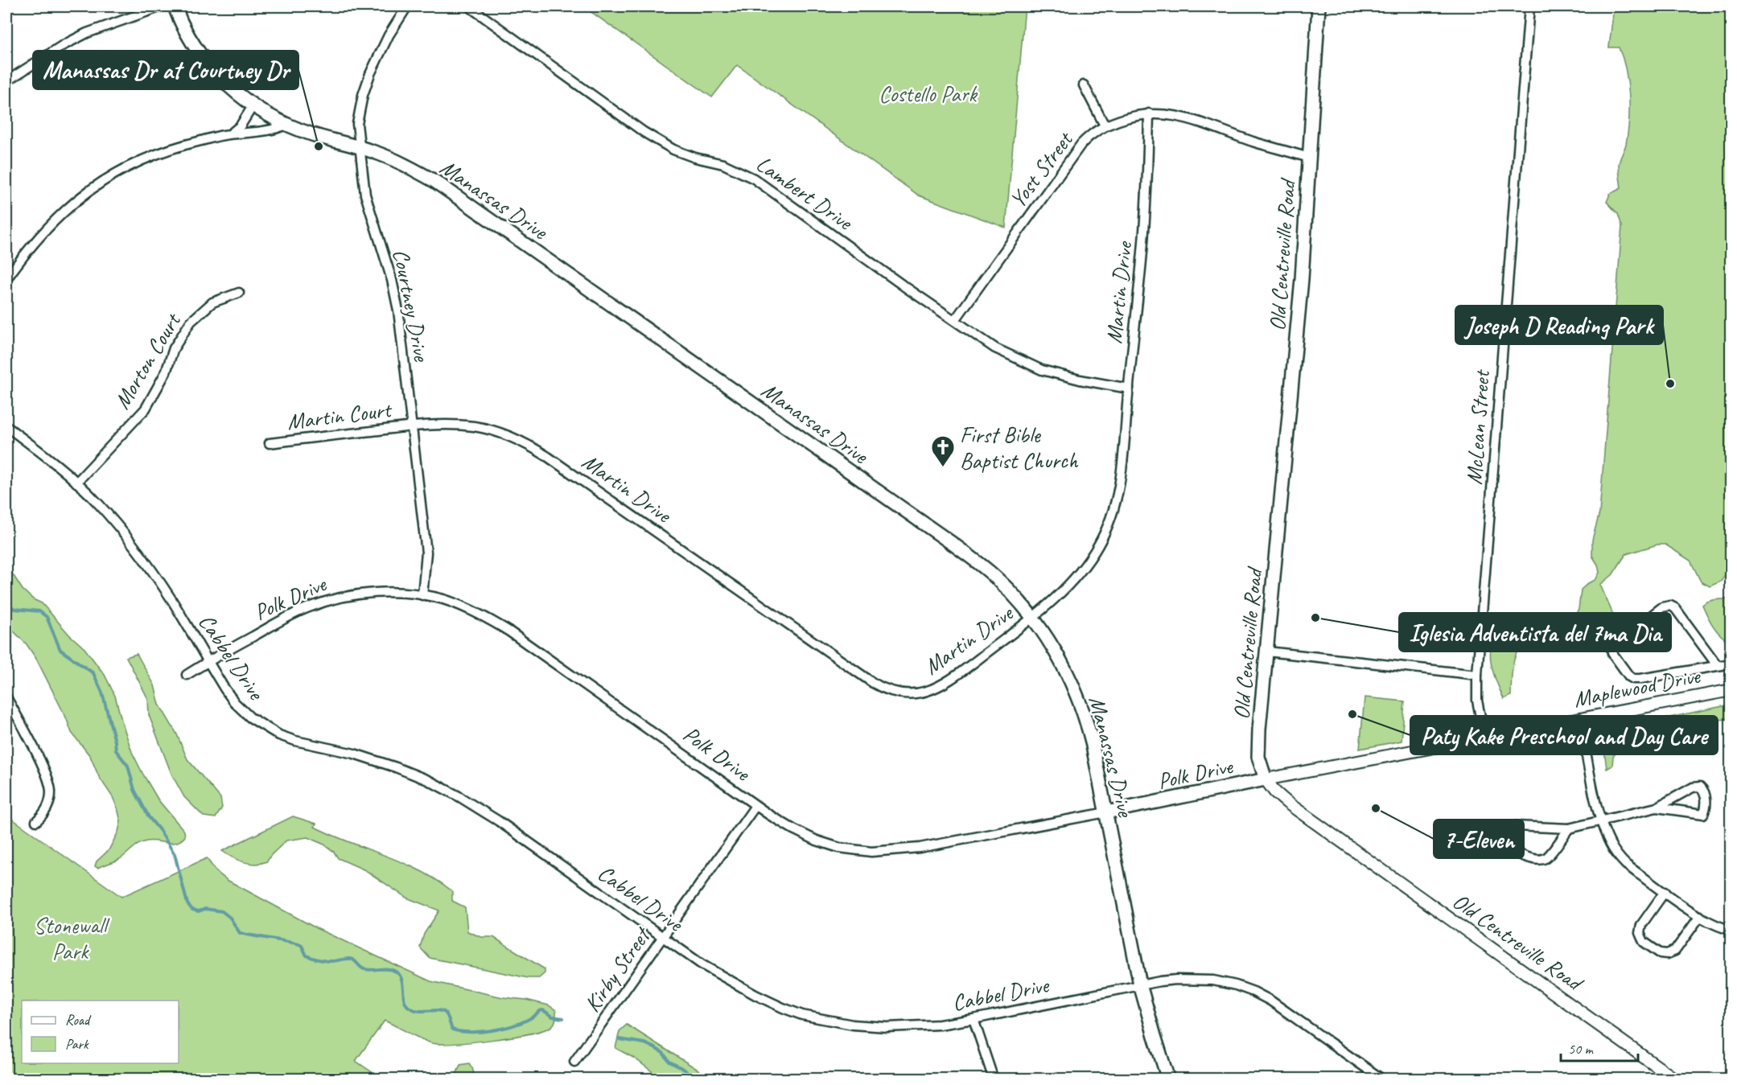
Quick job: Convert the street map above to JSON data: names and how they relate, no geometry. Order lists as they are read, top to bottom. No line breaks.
{"streets":{"main road":["Manassas Drive","Old Centreville Road","Polk Drive"],"street":["Yost Street","Lambert Drive","Martin Drive","Courtney Drive","Morton Court","Martin Court","McLean Street","Cabbel Drive","Maplewood Drive","Kirby Street"]},"crossings":[["Yost Street","Lambert Drive"],["Yost Street","Old Centreville Road"],["Yost Street","Martin Drive"],["Lambert Drive","Martin Drive"],["Manassas Drive","Martin Drive"],["Manassas Drive","Courtney Drive"],["Manassas Drive","Polk Drive"],["Manassas Drive","Cabbel Drive"],["Old Centreville Road","Polk Drive"],["Old Centreville Road","Maplewood Drive"],["Martin Drive","Courtney Drive"],["Martin Drive","Martin Court"],["Courtney Drive","Martin Court"],["Courtney Drive","Polk Drive"],["Morton Court","Cabbel Drive"],["McLean Street","Maplewood Drive"],["Polk Drive","Cabbel Drive"],["Polk Drive","Maplewood Drive"],["Polk Drive","Kirby Street"],["Cabbel Drive","Kirby Street"]],"parks":["Costello Park","Stonewall Park"],"places":{"other":["Manassas Dr at Courtney Dr","Joseph D Reading Park","Iglesia Adventista del 7ma Dia","Paty Kake Preschool and Day Care","7-Eleven"],"church":["First Bible Baptist Church"]},"legend":["Road","Park"],"scale_bar":"50 m"}
